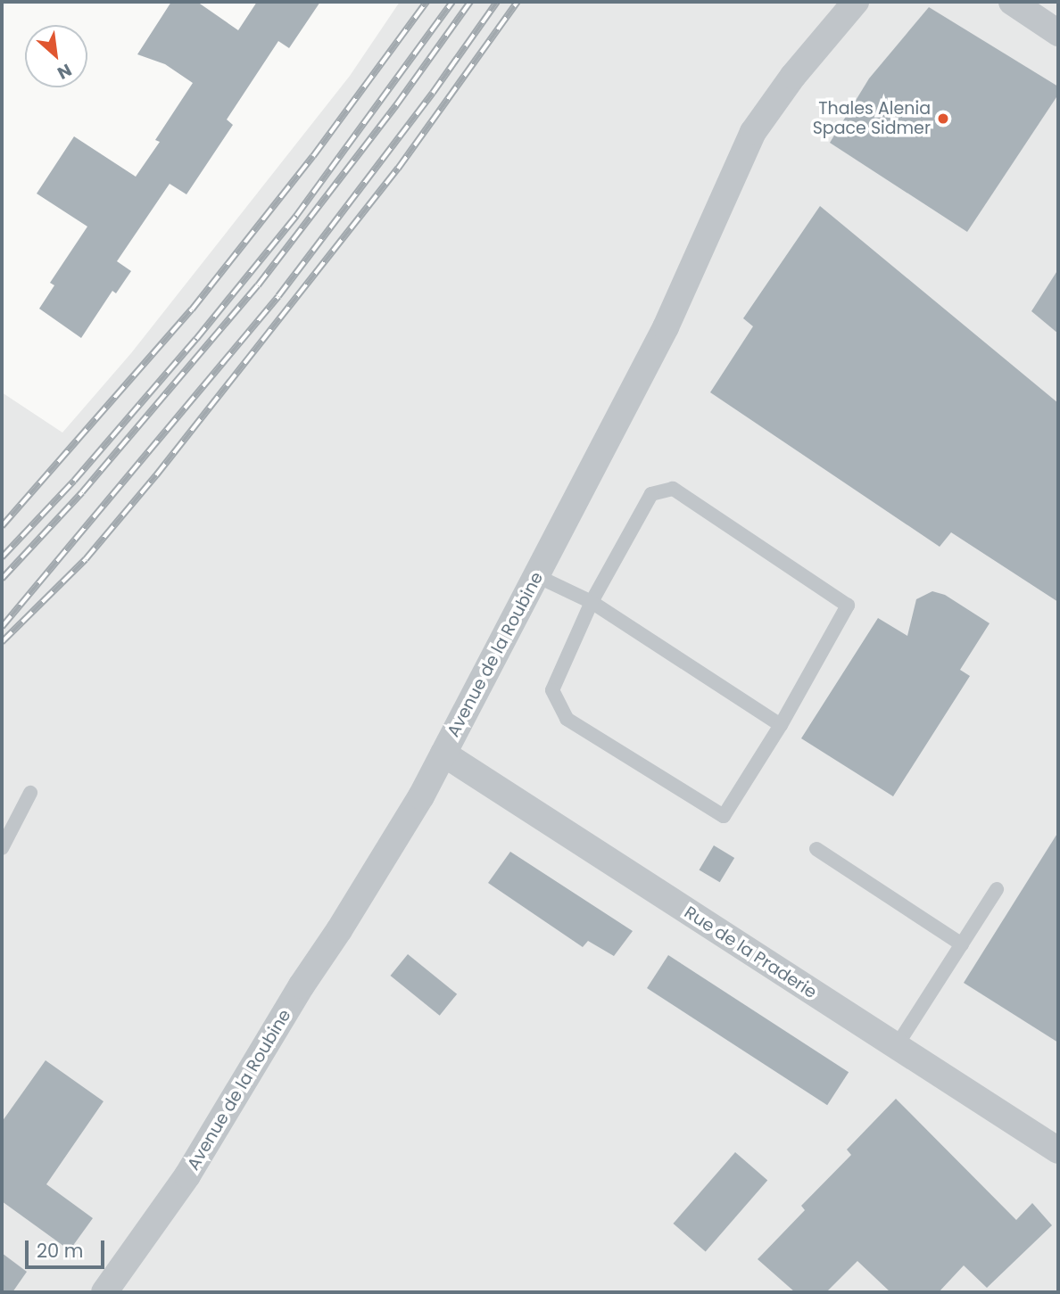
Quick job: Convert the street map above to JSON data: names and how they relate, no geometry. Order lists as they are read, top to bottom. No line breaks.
{"streets":{"street":["Avenue de la Roubine","Rue de la Praderie"]},"crossings":[["Avenue de la Roubine","Rue de la Praderie"]],"places":["Thales Alenia Space Sidmer"],"scale_bar":"20 m","north":"bottom right"}
